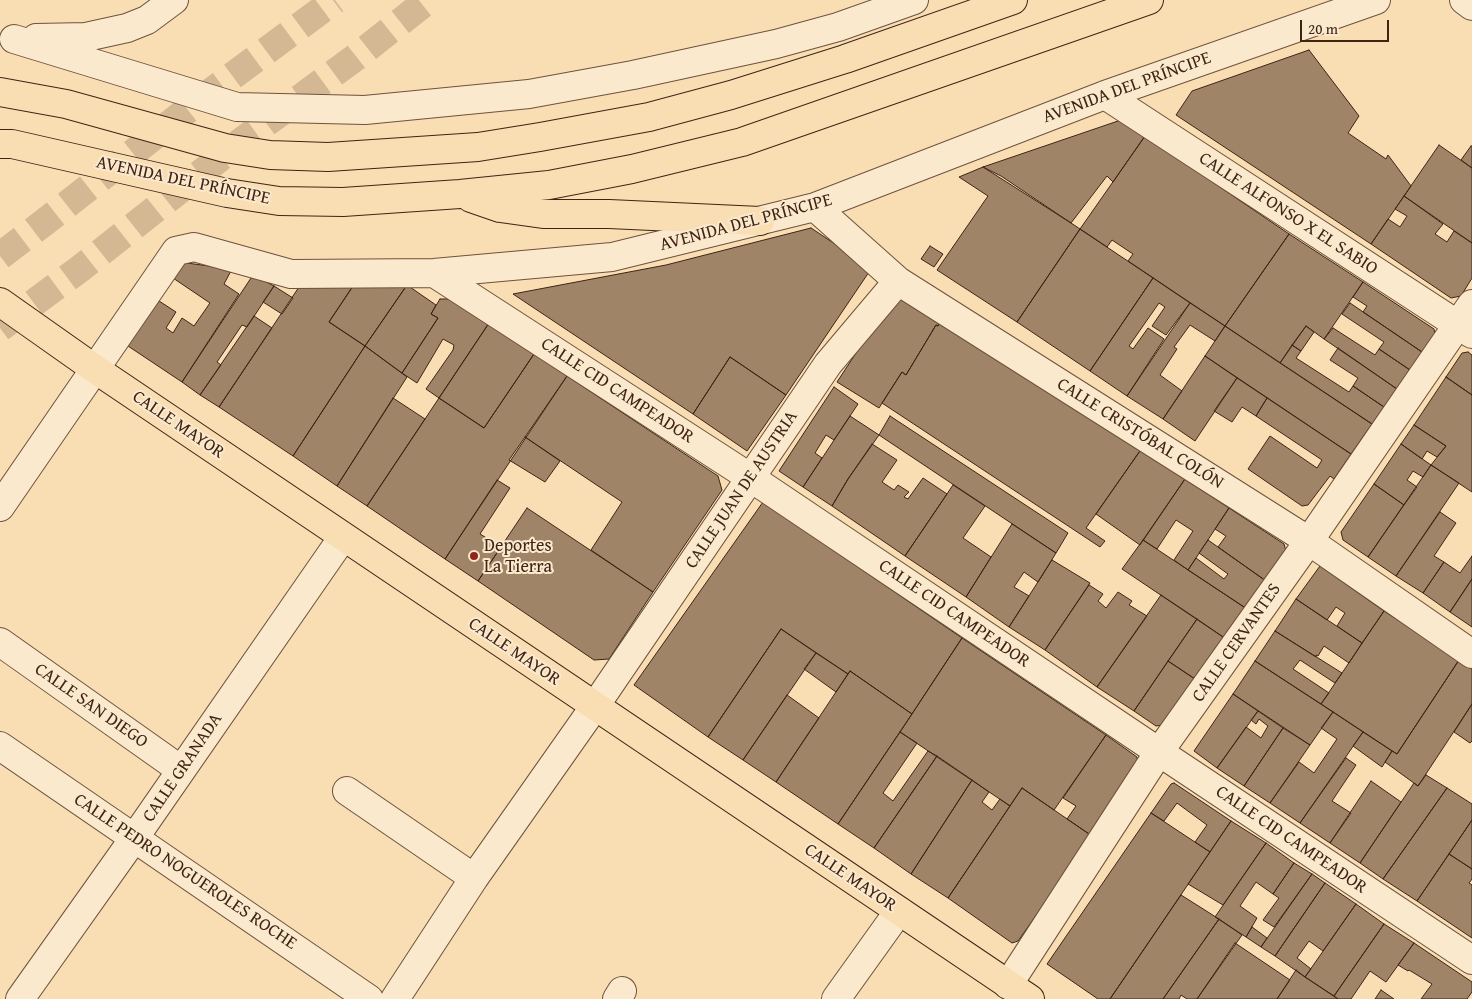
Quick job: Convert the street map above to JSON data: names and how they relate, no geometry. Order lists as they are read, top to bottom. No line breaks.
{"streets":{"main road":["AVENIDA DEL PRÍNCIPE","CALLE MAYOR"],"street":["CALLE ALFONSO X EL SABIO","CALLE CID CAMPEADOR","CALLE CRISTÓBAL COLÓN","CALLE JUAN DE AUSTRIA","CALLE CERVANTES","CALLE SAN DIEGO","CALLE GRANADA","CALLE PEDRO NOGUEROLES ROCHE"]},"crossings":[["AVENIDA DEL PRÍNCIPE","CALLE ALFONSO X EL SABIO"],["AVENIDA DEL PRÍNCIPE","CALLE CID CAMPEADOR"],["AVENIDA DEL PRÍNCIPE","CALLE MAYOR"],["AVENIDA DEL PRÍNCIPE","CALLE CRISTÓBAL COLÓN"],["CALLE ALFONSO X EL SABIO","CALLE CERVANTES"],["CALLE CID CAMPEADOR","CALLE JUAN DE AUSTRIA"],["CALLE CID CAMPEADOR","CALLE CERVANTES"],["CALLE MAYOR","CALLE JUAN DE AUSTRIA"],["CALLE MAYOR","CALLE CERVANTES"],["CALLE MAYOR","CALLE GRANADA"],["CALLE CRISTÓBAL COLÓN","CALLE JUAN DE AUSTRIA"],["CALLE CRISTÓBAL COLÓN","CALLE CERVANTES"],["CALLE SAN DIEGO","CALLE GRANADA"],["CALLE GRANADA","CALLE PEDRO NOGUEROLES ROCHE"]],"places":["Deportes La Tierra"],"scale_bar":"20 m"}
